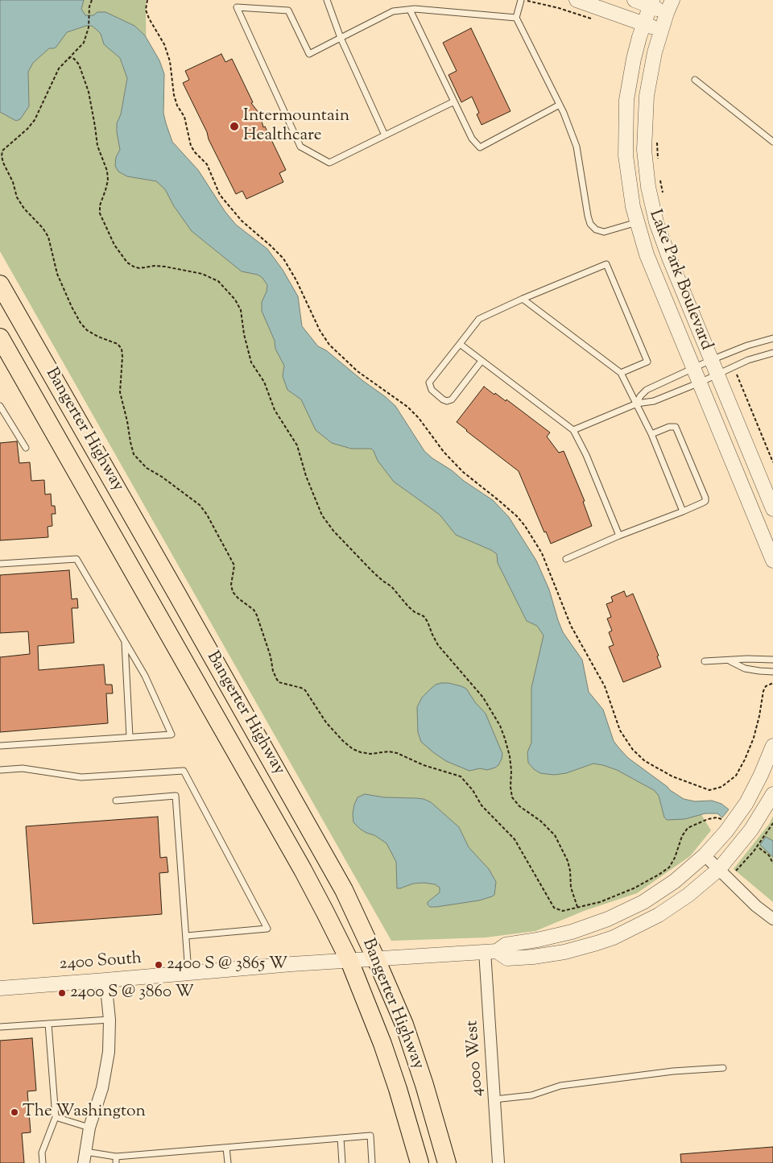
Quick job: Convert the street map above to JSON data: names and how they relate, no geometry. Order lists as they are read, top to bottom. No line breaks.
{"streets":{"highway":["Bangerter Highway"],"street":["Lake Park Boulevard","2400 South","4000 West"]},"crossings":[["Bangerter Highway","2400 South"]],"places":["Intermountain Healthcare","2400 S @ 3865 W","2400 S @ 3860 W","The Washington"]}
